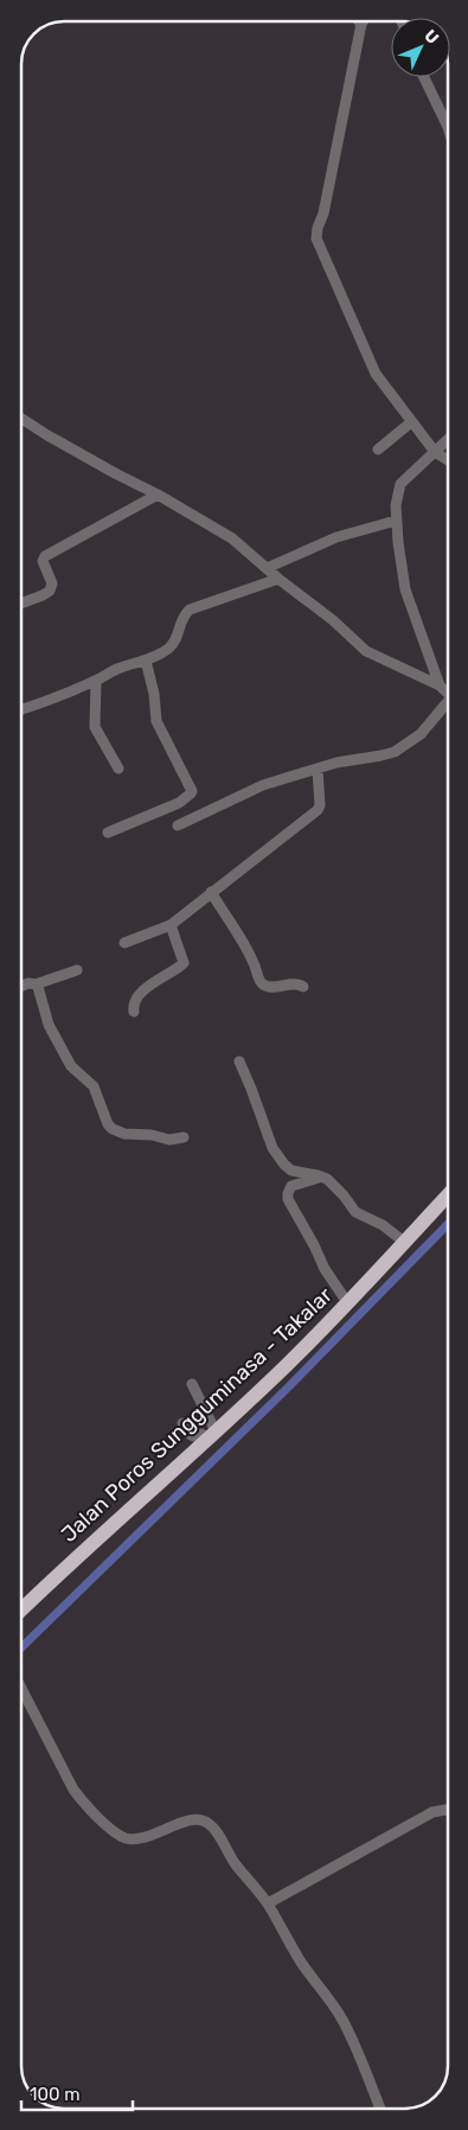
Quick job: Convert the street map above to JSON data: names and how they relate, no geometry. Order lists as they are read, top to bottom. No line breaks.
{"streets":{"highway":["Jalan Poros Sungguminasa - Takalar"]},"scale_bar":"100 m","north":"top right"}
